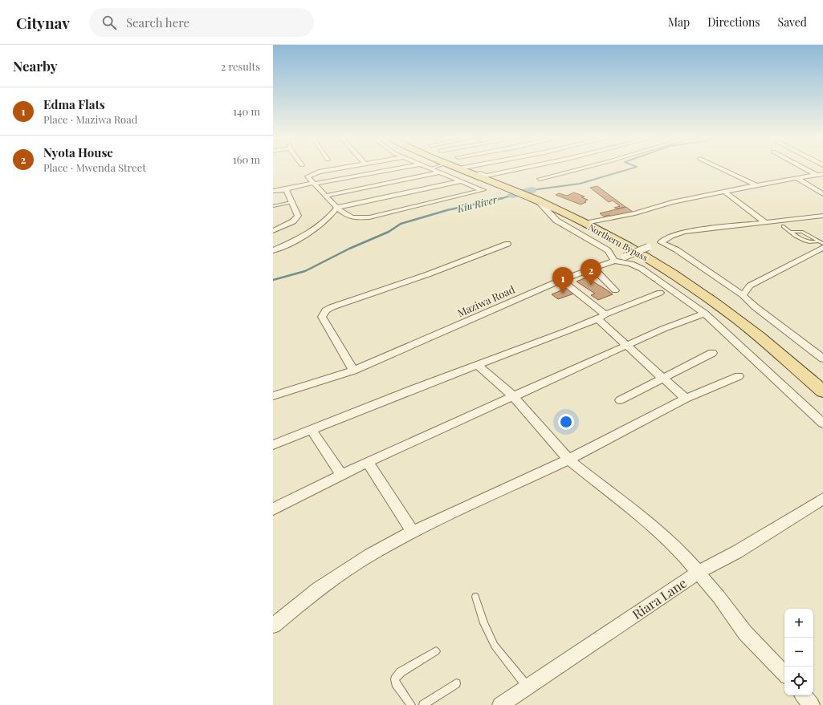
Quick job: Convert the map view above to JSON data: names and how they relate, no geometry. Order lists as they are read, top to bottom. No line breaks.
{"streets":{"main road":["Northern Bypass"],"street":["Maziwa Road","Riara Lane"]},"water":["Kiu River"],"page":{"header":"Citynav","search":"Search here","nav":["Map","Directions","Saved"],"heading":["Nearby","2 results"],"list":[{"mark":"1","name":"Edma Flats","note":"Place · Maziwa Road","value":"140 m"},{"mark":"2","name":"Nyota House","note":"Place · Mwenda Street","value":"160 m"}],"pins":["2","1"],"map_buttons":["+","−"]}}
